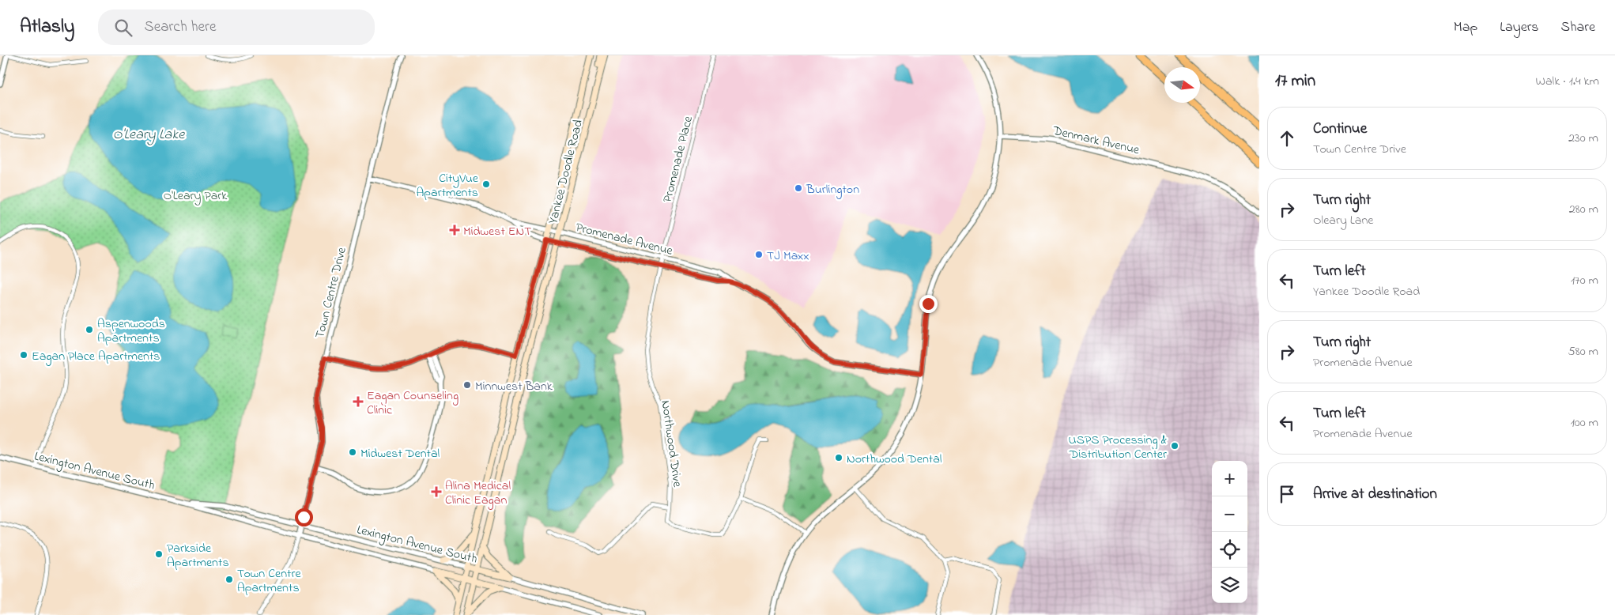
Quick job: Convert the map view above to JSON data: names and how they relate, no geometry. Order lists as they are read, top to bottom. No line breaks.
{"streets":{"main road":["Yankee Doodle Road","Lexington Avenue South"],"street":["Denmark Avenue","Promenade Place","Promenade Avenue","Town Centre Drive","Northwood Drive"]},"crossings":[["Promenade Place","Promenade Avenue"],["Promenade Place","Northwood Drive"],["Yankee Doodle Road","Promenade Avenue"],["Yankee Doodle Road","Lexington Avenue South"],["Promenade Avenue","Town Centre Drive"],["Promenade Avenue","Northwood Drive"],["Town Centre Drive","Lexington Avenue South"]],"water":["O'Leary Lake"],"parks":["O'Leary Park"],"places":{"other":["CityVue Apartments","Burlington","TJ Maxx","Aspenwoods Apartments","Eagan Place Apartments","Minnwest Bank","USPS Processing & Distribution Center","Midwest Dental","Northwood Dental","Parkside Apartments","Town Centre Apartments"],"health":["Midwest ENT","Eagan Counseling Clinic","Alina Medical Clinic Eagan"]},"north":"right","page":{"header":"Atlasly","search":"Search here","nav":["Map","Layers","Share"],"heading":["17 min","Walk · 1.4 km"],"list":[["Continue","Town Centre Drive","230 m"],["Turn right","Oleary Lane","280 m"],["Turn left","Yankee Doodle Road","170 m"],["Turn right","Promenade Avenue","580 m"],["Turn left","Promenade Avenue","100 m"],"Arrive at destination"],"map_buttons":["+","−"]}}
